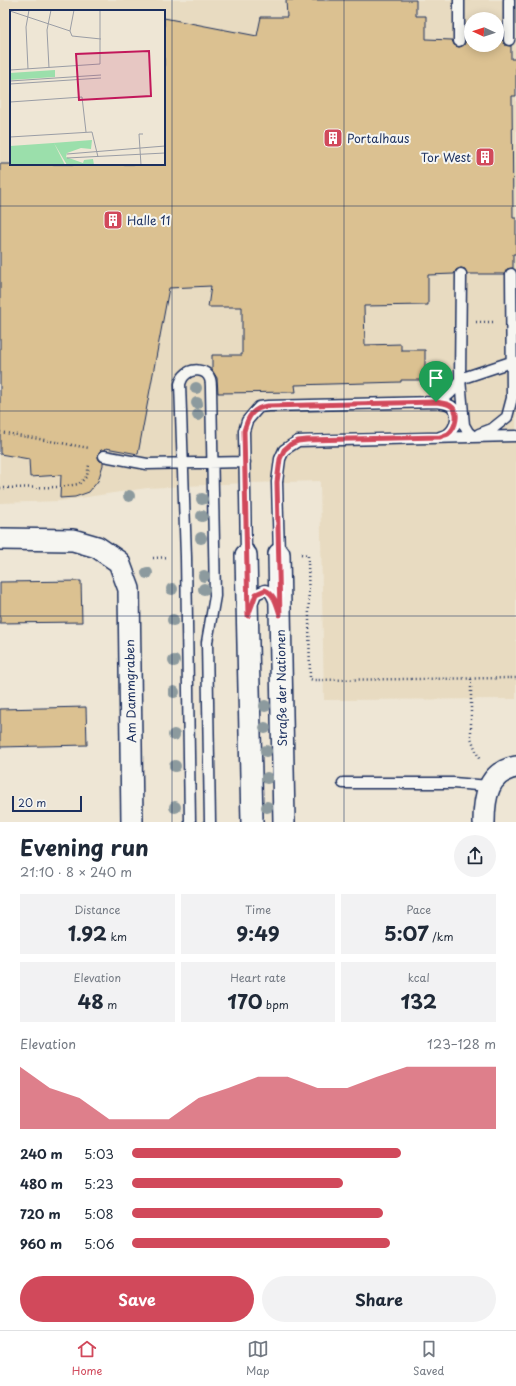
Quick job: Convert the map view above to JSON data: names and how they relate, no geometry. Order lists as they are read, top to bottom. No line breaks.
{"streets":{"street":["Straße der Nationen","Am Dammgraben"]},"places":{"building":["Portalhaus","Tor West","Halle 11"]},"scale_bar":"20 m","north":"left","page":{"scale":"20 m","heading":["Evening run","21:10 · 8 × 240 m"],"stats":[["Distance","1.92 km"],["Time","9:49"],["Pace","5:07 /km"],["Elevation","48 m"],["Heart rate","170 bpm"],["kcal","132"]],"chart":["Elevation","123–128 m"],"list":[{"name":"240 m","note":"5:03"},{"name":"480 m","note":"5:23"},{"name":"720 m","note":"5:08"},{"name":"960 m","note":"5:06"}],"buttons":["Save","Share"],"tabs":["Home","Map","Saved"]}}
